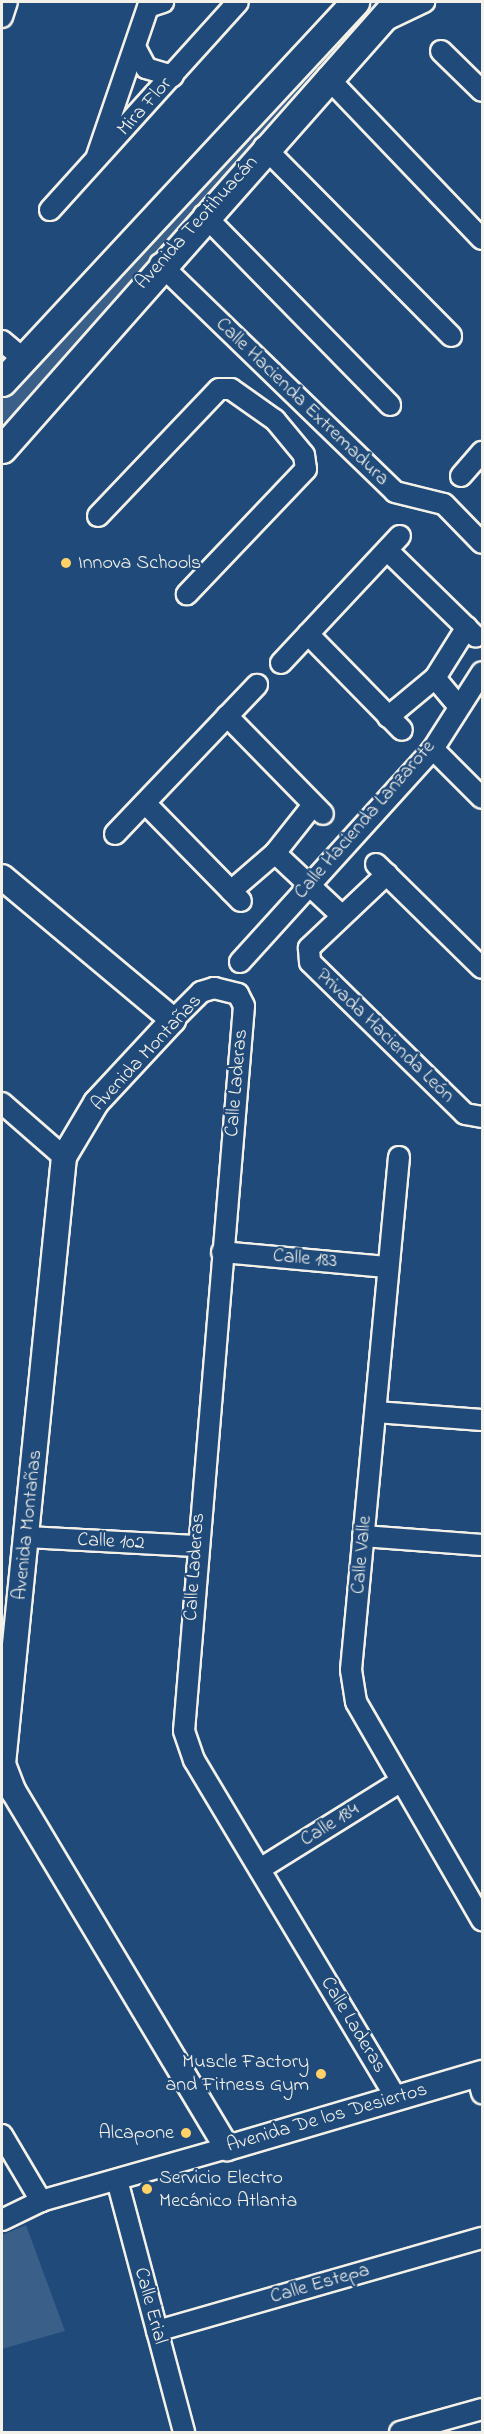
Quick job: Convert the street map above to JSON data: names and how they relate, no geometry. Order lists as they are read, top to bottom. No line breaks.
{"streets":{"main road":["Avenida Teotihuacán"],"street":["Mira Flor","Calle Hacienda Extremadura","Calle Hacienda Lanzarote","Privada Hacienda León","Avenida Montañas","Calle Laderas","Calle 183","Calle 102","Calle Valle","Calle 184","Avenida De los Desiertos","Calle Estepa","Calle Erial"]},"crossings":[["Avenida Teotihuacán","Calle Hacienda Extremadura"],["Avenida Montañas","Calle Laderas"],["Avenida Montañas","Calle 102"],["Avenida Montañas","Avenida De los Desiertos"],["Calle Laderas","Calle 183"],["Calle Laderas","Calle 102"],["Calle Laderas","Calle 184"],["Calle Laderas","Avenida De los Desiertos"],["Calle 183","Calle Valle"],["Calle Valle","Calle 184"],["Avenida De los Desiertos","Calle Erial"],["Calle Estepa","Calle Erial"]],"places":["Innova Schools","Muscle Factory and Fitness Gym","Alcapone","Servicio Electro Mecánico Atlanta"]}
